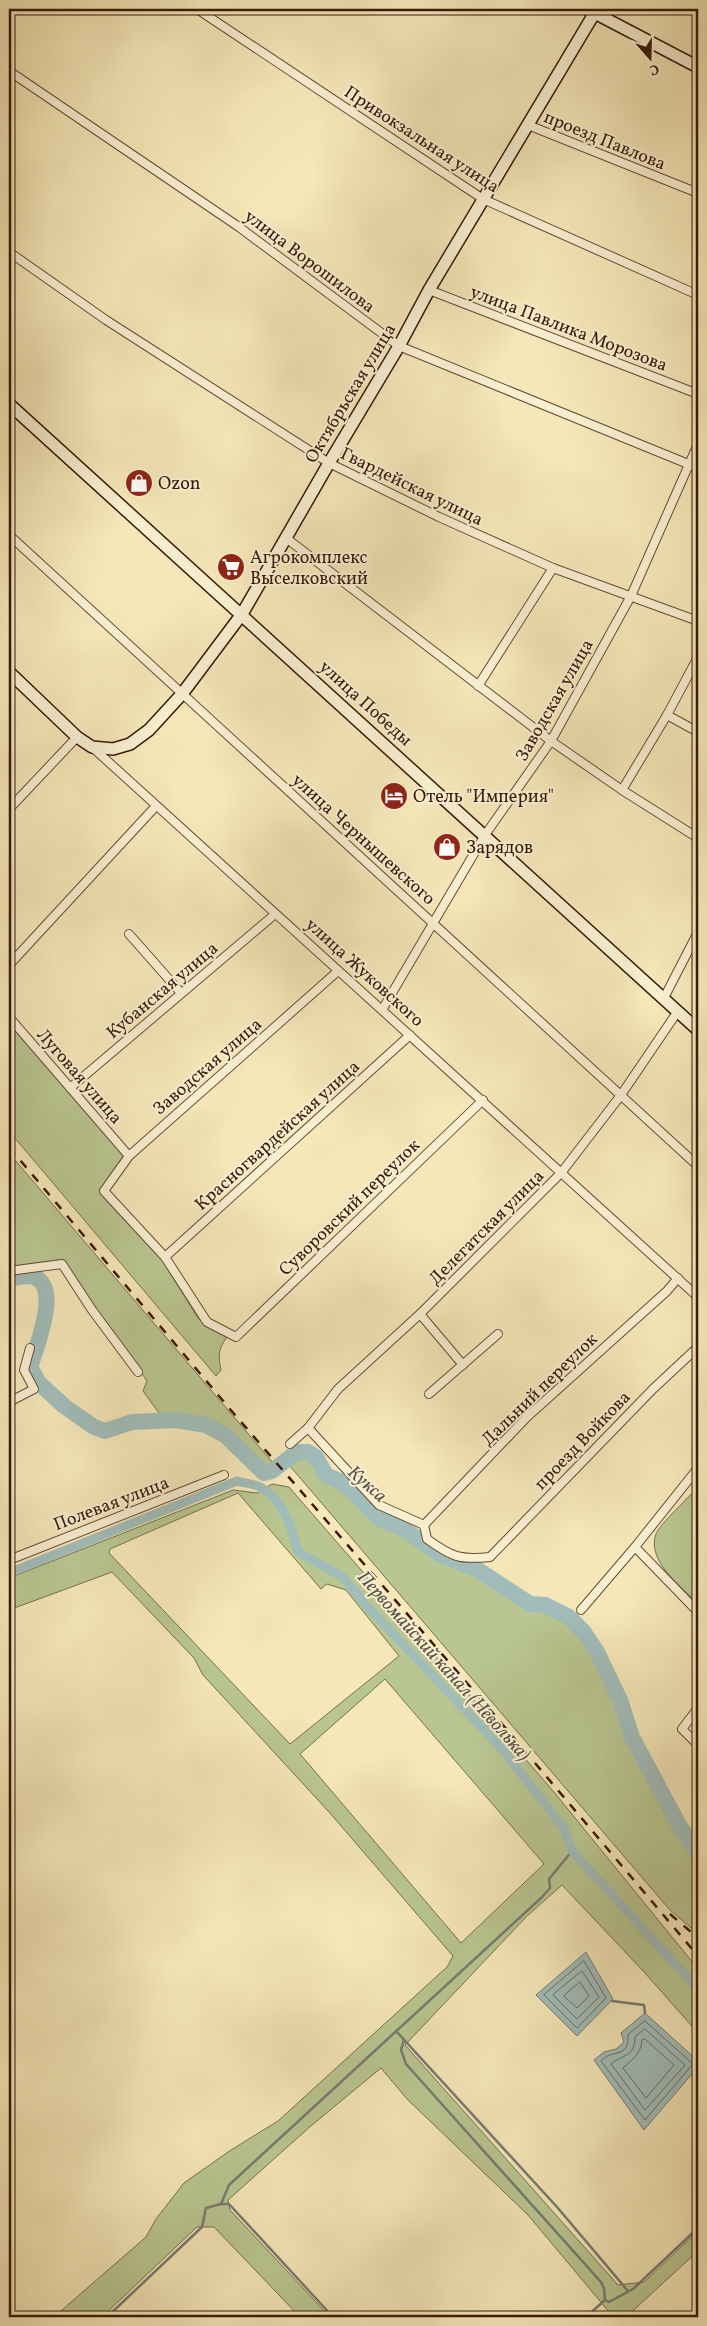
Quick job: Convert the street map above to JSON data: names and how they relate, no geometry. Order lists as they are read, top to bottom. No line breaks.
{"streets":{"street":["Привокзальная улица","проезд Павлова","улица Ворошилова","улица Павлика Морозова","Октябрьская улица","Гвардейская улица","Заводская улица","улица Победы","улица Чернышевского","улица Жуковского","Кубанская улица","Луговая улица","Красногвардейская улица","Суворовский переулок","Делегатская улица","Дальний переулок","проезд Войкова","Полевая улица"]},"crossings":[["Привокзальная улица","Октябрьская улица"],["проезд Павлова","Октябрьская улица"],["улица Ворошилова","Октябрьская улица"],["улица Ворошилова","Заводская улица"],["улица Павлика Морозова","Октябрьская улица"],["Октябрьская улица","Гвардейская улица"],["Октябрьская улица","улица Победы"],["Октябрьская улица","улица Чернышевского"],["Октябрьская улица","улица Жуковского"],["Гвардейская улица","Заводская улица"],["Заводская улица","улица Победы"],["Заводская улица","улица Чернышевского"],["Заводская улица","улица Жуковского"],["Заводская улица","Луговая улица"],["Заводская улица","Красногвардейская улица"],["Заводская улица","Суворовский переулок"],["улица Победы","Делегатская улица"],["улица Чернышевского","Делегатская улица"],["улица Жуковского","Кубанская улица"],["улица Жуковского","Красногвардейская улица"],["улица Жуковского","Суворовский переулок"],["улица Жуковского","Делегатская улица"],["улица Жуковского","Дальний переулок"],["Кубанская улица","Луговая улица"],["Красногвардейская улица","Суворовский переулок"],["Дальний переулок","проезд Войкова"]],"water":["Кукса","Первомайский канал (Неволька)"],"places":{"shop":["Ozon","Зарядов"],"supermarket":["Агрокомплекс Выселковский"],"hotel":["Отель \"Империя\""]},"north":"bottom"}
